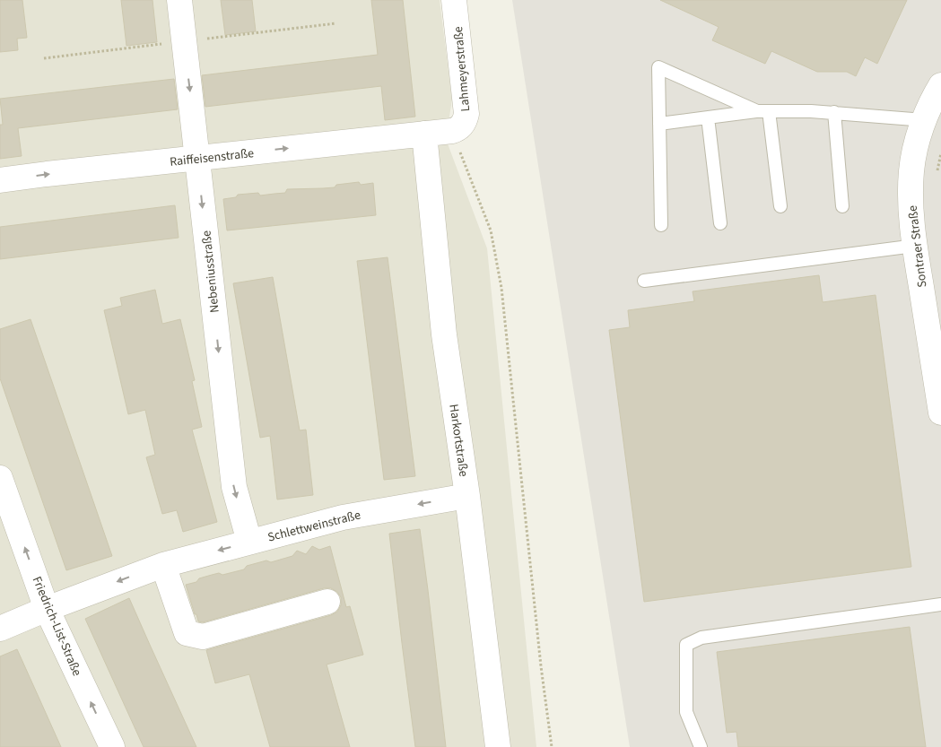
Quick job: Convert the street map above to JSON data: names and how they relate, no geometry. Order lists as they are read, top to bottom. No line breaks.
{"streets":{"street":["Lahmeyerstraße","Raiffeisenstraße","Sontraer Straße","Nebeniusstraße","Harkortstraße","Schlettweinstraße","Friedrich-List-Straße"]},"crossings":[["Raiffeisenstraße","Nebeniusstraße"],["Raiffeisenstraße","Harkortstraße"],["Nebeniusstraße","Schlettweinstraße"],["Harkortstraße","Schlettweinstraße"],["Schlettweinstraße","Friedrich-List-Straße"]],"one_way":["Raiffeisenstraße","Nebeniusstraße","Schlettweinstraße","Friedrich-List-Straße"]}
